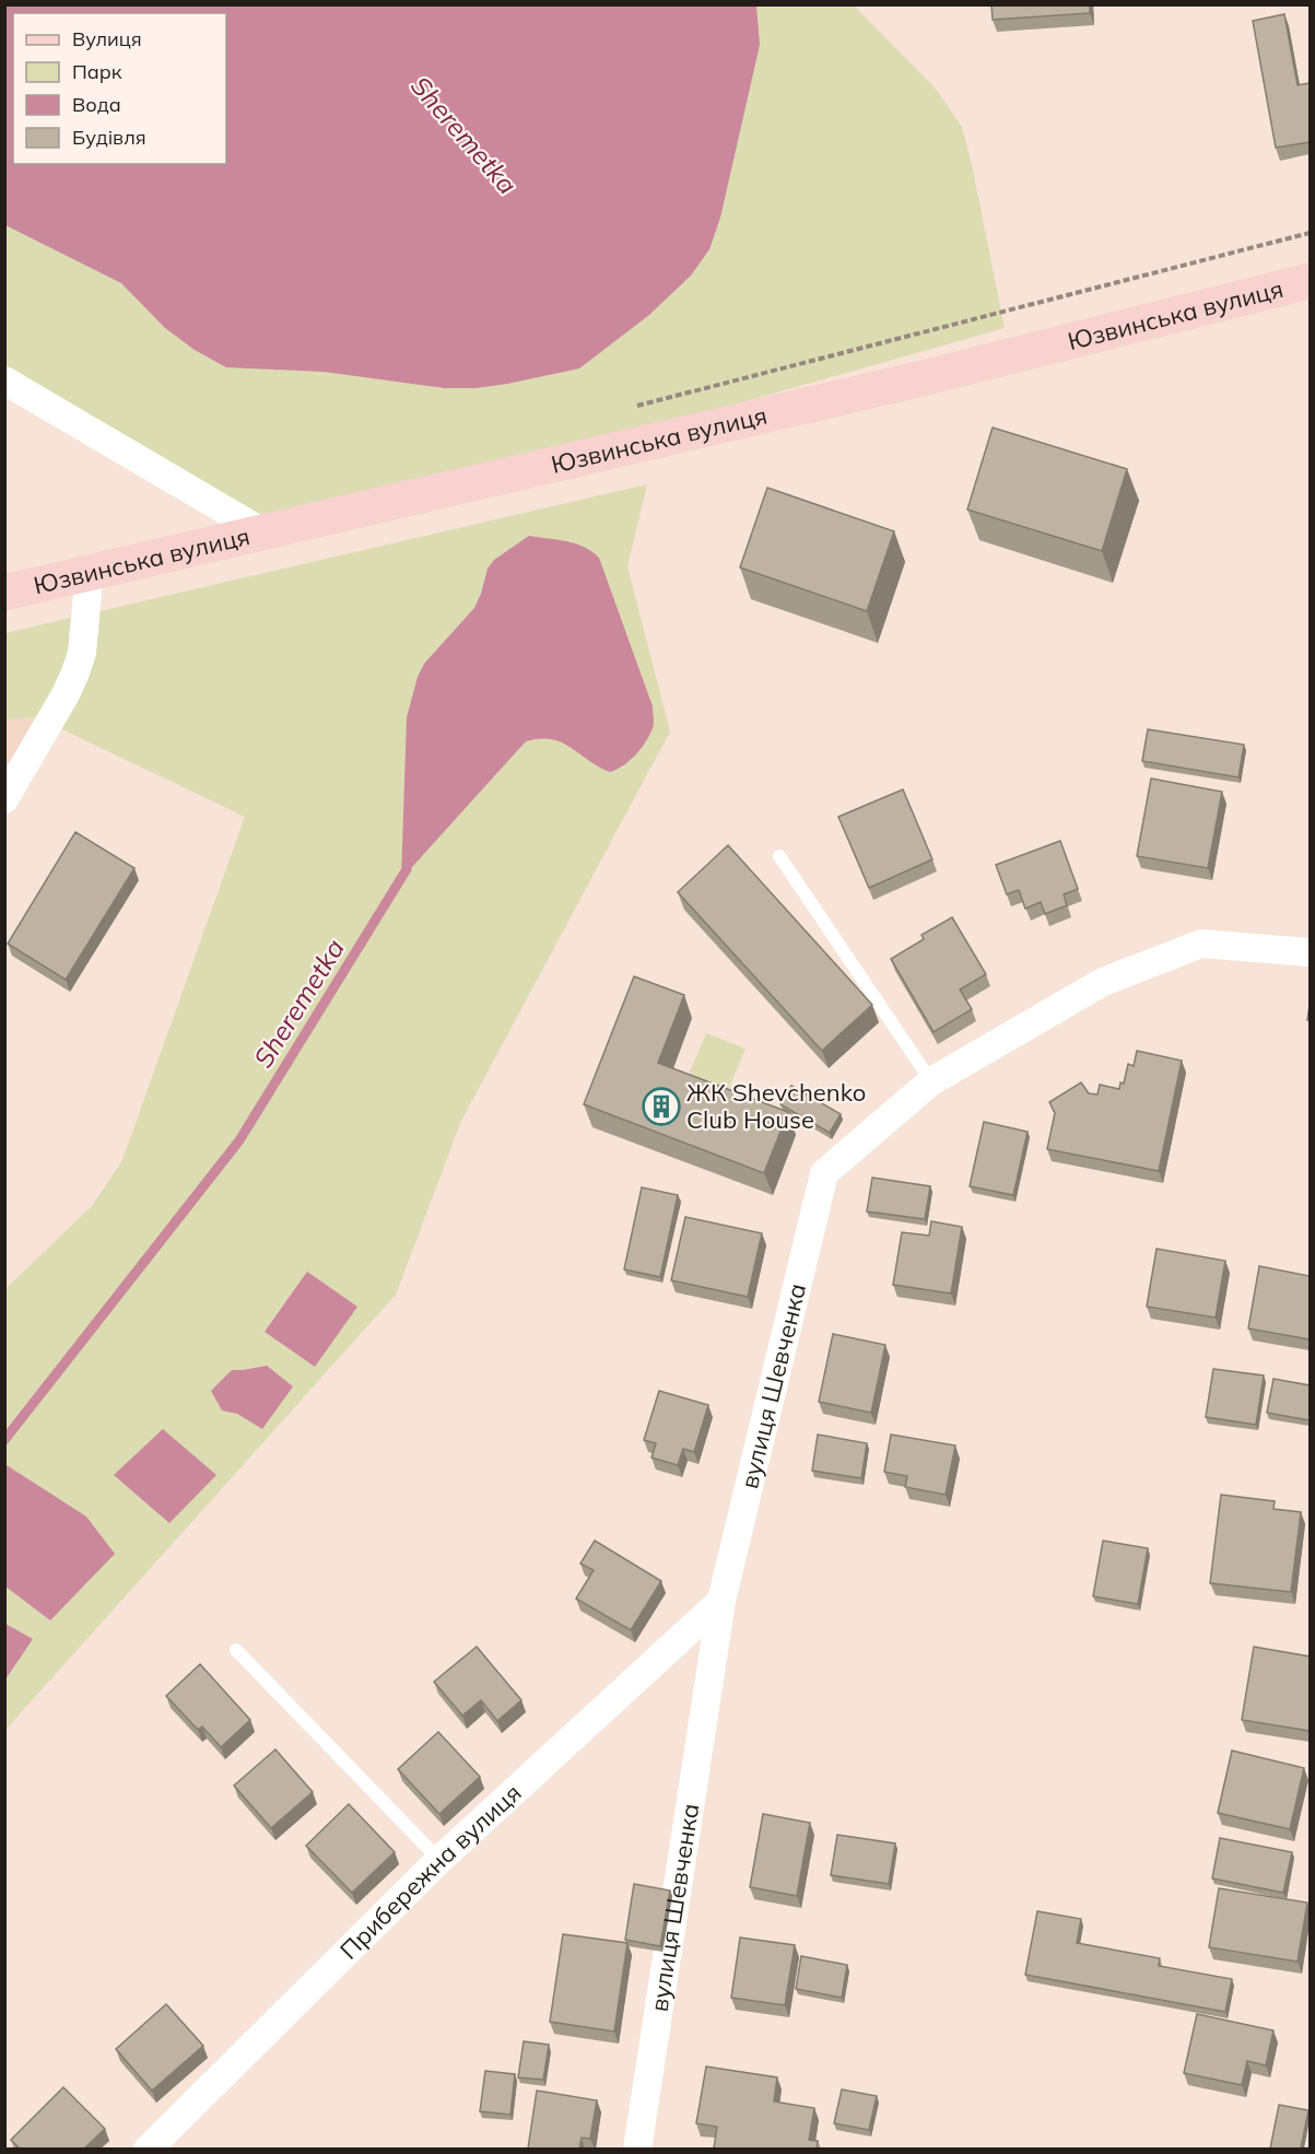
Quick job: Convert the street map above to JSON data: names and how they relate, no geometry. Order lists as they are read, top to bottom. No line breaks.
{"streets":{"main road":["Юзвинська вулиця"],"street":["вулиця Шевченка","Прибережна вулиця"]},"crossings":[["вулиця Шевченка","Прибережна вулиця"]],"water":["Sheremetka"],"places":{"building":["ЖК Shevchenko Club House"]},"legend":["Вулиця","Парк","Вода","Будівля"]}
